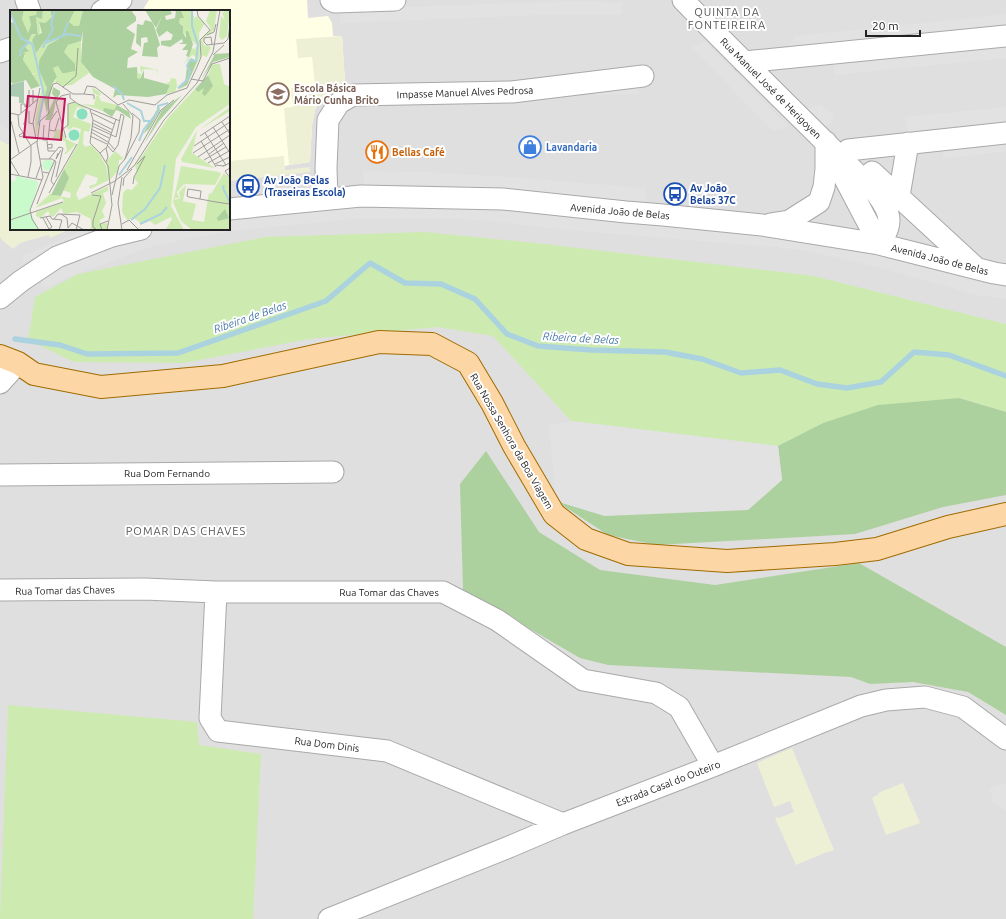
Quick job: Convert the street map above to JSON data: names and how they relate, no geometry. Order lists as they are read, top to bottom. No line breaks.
{"streets":{"main road":["Rua Nossa Senhora da Boa Viagem"],"street":["Rua Manuel José de Herigoyen","Impasse Manuel Alves Pedrosa","Avenida João de Belas","Rua Dom Fernando","Rua Tomar das Chaves","Rua Dom Dinis","Estrada Casal do Outeiro"]},"crossings":[["Rua Manuel José de Herigoyen","Avenida João de Belas"],["Impasse Manuel Alves Pedrosa","Avenida João de Belas"],["Rua Tomar das Chaves","Rua Dom Dinis"],["Rua Tomar das Chaves","Estrada Casal do Outeiro"],["Rua Dom Dinis","Estrada Casal do Outeiro"]],"districts":["QUINTA DA FONTEIREIRA","POMAR DAS CHAVES"],"water":["Ribeira de Belas"],"places":{"school or university":["Escola Básica Mário Cunha Brito"],"shop":["Lavandaria"],"restaurant":["Bellas Café"],"bus stop":["Av João Belas (Traseiras Escola)","Av João Belas 37C"]},"scale_bar":"20 m"}
